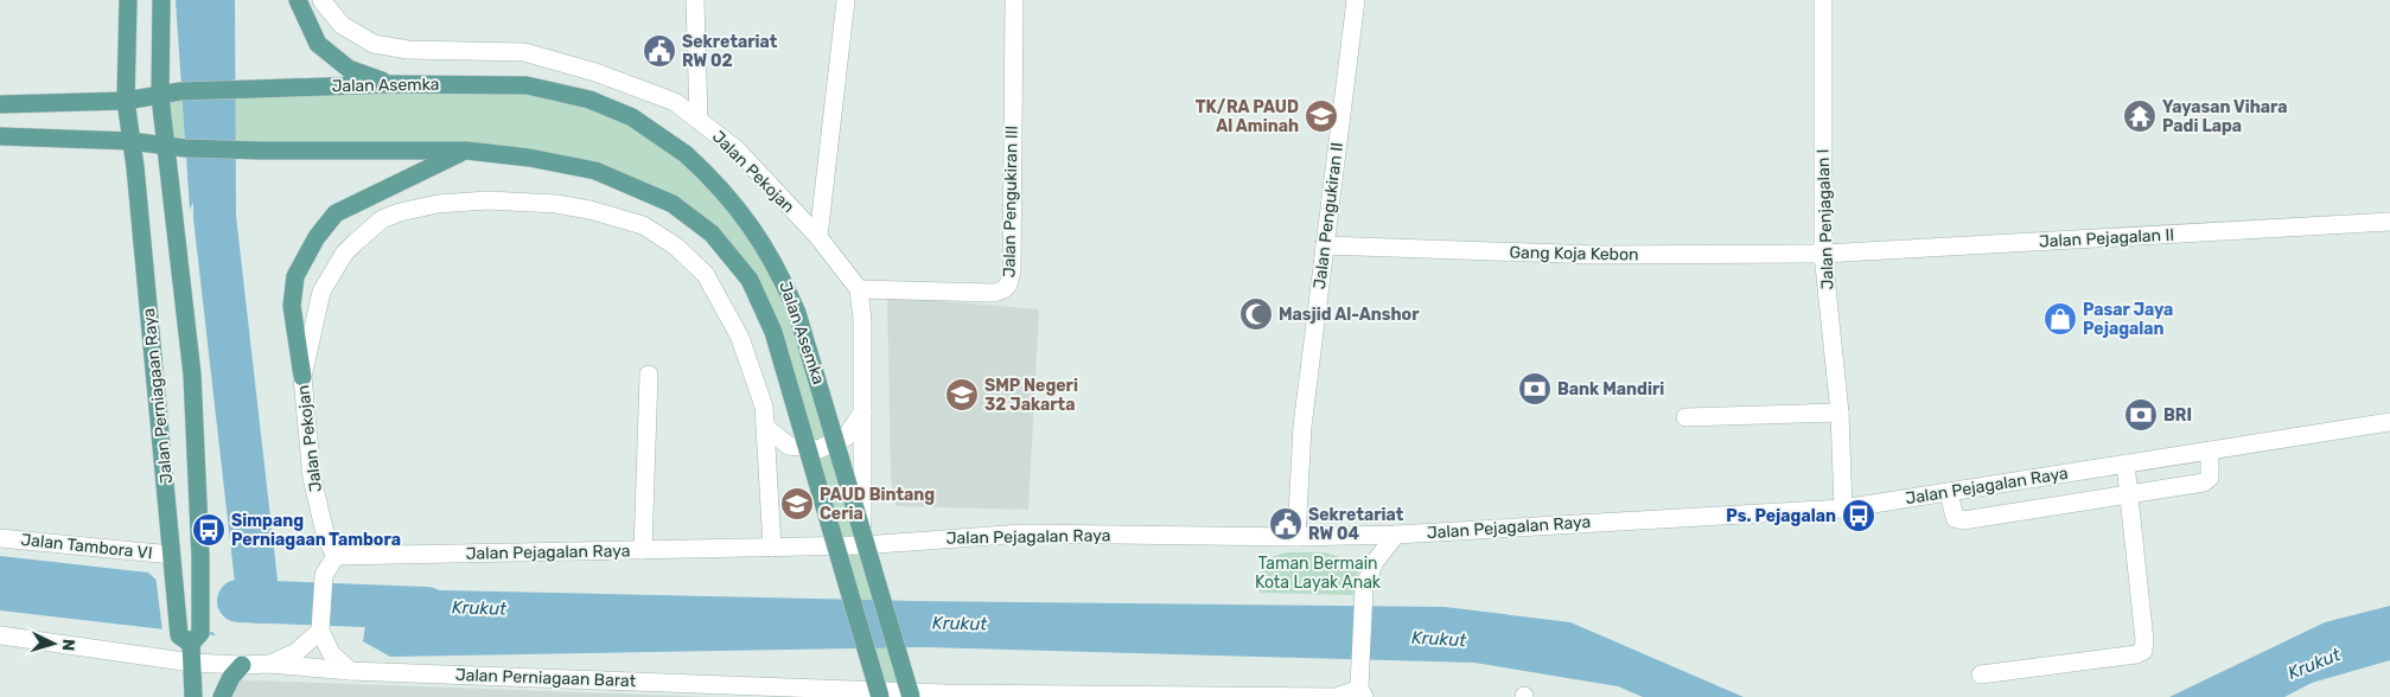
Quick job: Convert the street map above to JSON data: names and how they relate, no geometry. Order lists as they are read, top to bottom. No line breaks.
{"streets":{"main road":["Jalan Asemka","Jalan Perniagaan Raya"],"street":["Jalan Pekojan","Jalan Pengukiran III","Jalan Pengukiran II","Jalan Penjagalan I","Jalan Pejagalan II","Gang Koja Kebon","Jalan Pejagalan Raya","Jalan Tambora VI","Jalan Perniagaan Barat"]},"crossings":[["Jalan Asemka","Jalan Perniagaan Raya"],["Jalan Asemka","Jalan Perniagaan Barat"],["Jalan Pekojan","Jalan Pengukiran III"],["Jalan Pekojan","Jalan Pejagalan Raya"],["Jalan Pengukiran II","Gang Koja Kebon"],["Jalan Pengukiran II","Jalan Pejagalan Raya"],["Jalan Penjagalan I","Jalan Pejagalan II"],["Jalan Penjagalan I","Gang Koja Kebon"],["Jalan Penjagalan I","Jalan Pejagalan Raya"],["Jalan Pejagalan II","Gang Koja Kebon"],["Jalan Perniagaan Raya","Jalan Tambora VI"],["Jalan Perniagaan Raya","Jalan Perniagaan Barat"]],"water":["Krukut"],"parks":["Taman Bermain Kota Layak Anak"],"places":{"public building":["Sekretariat RW 02","Sekretariat RW 04"],"school or university":["TK/RA PAUD Al Aminah","SMP Negeri 32 Jakarta","PAUD Bintang Ceria"],"temple":["Yayasan Vihara Padi Lapa"],"mosque":["Masjid Al-Anshor"],"shop":["Pasar Jaya Pejagalan"],"bank":["Bank Mandiri","BRI"],"bus stop":["Ps. Pejagalan","Simpang Perniagaan Tambora"]},"north":"right"}
